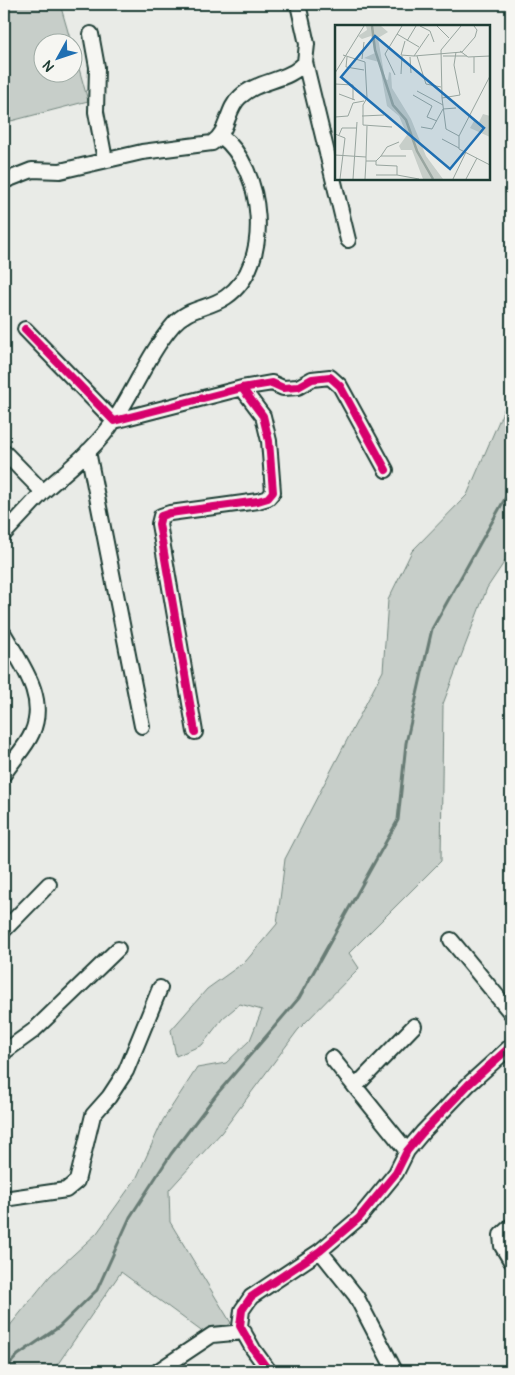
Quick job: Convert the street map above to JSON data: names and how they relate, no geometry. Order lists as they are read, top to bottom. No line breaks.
{"north":"bottom left"}
